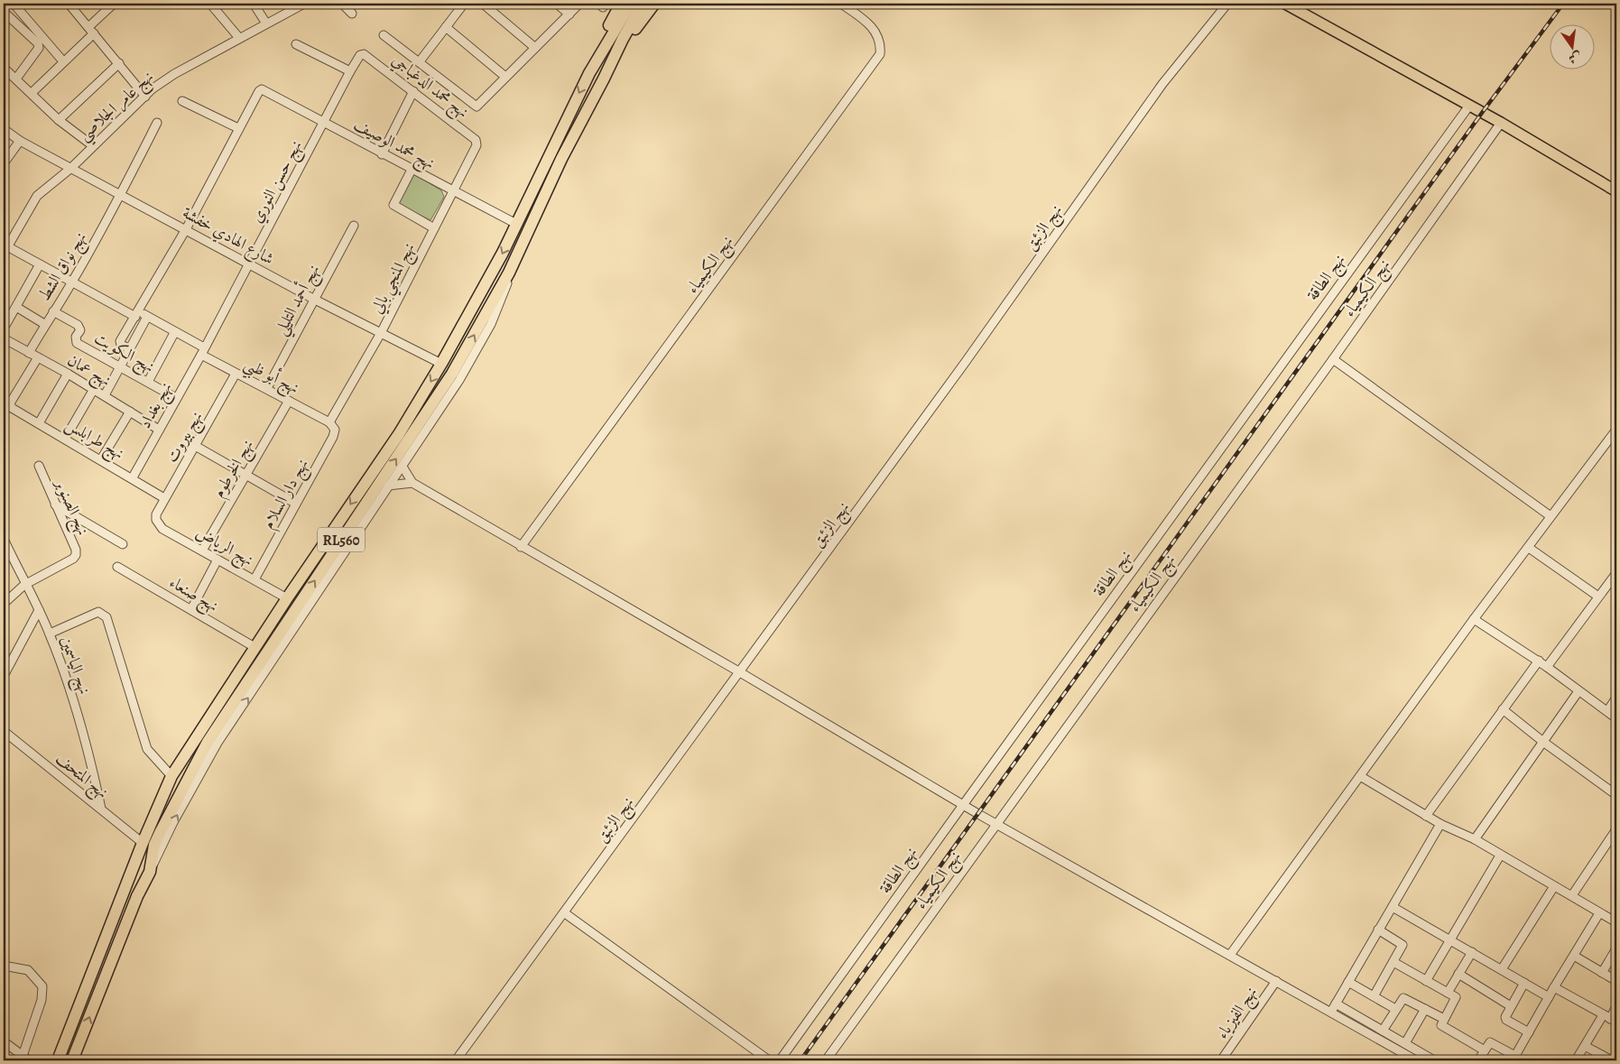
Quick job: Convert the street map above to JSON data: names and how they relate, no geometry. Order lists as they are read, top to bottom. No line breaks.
{"streets":{"highway":["RL560"],"street":["نهج محمد الدغباجي","نهج عامر الجلاصي","نهج محمد الوصيف","نهج حسن النوري","نهج الزئبق","شارع الهادي خفشة","نهج الكيمياء","نهج نواق الشط","نهج الطاقة","نهج المنجي بالي","نهج أحمد التليلي","نهج الكويت","نهج عمان","نهج أبو ظبي","نهج بغداد","نهج بيروت","نهج طرابلس","نهج الخرطوم","نهج دار السلام","نهج الصنوبر","نهج الرياض","نهج صنعاء","نهج الياسمين","نهج المتحف","نهج الفيزياء"]},"crossings":[["نهج محمد الدغباجي","نهج حسن النوري"],["نهج محمد الدغباجي","نهج المنجي بالي"],["نهج عامر الجلاصي","شارع الهادي خفشة"],["نهج عامر الجلاصي","نهج أبو ظبي"],["نهج محمد الوصيف","نهج حسن النوري"],["نهج محمد الوصيف","نهج المنجي بالي"],["نهج محمد الوصيف","RL560"],["نهج حسن النوري","شارع الهادي خفشة"],["نهج حسن النوري","نهج أبو ظبي"],["نهج حسن النوري","نهج بغداد"],["شارع الهادي خفشة","نهج نواق الشط"],["شارع الهادي خفشة","نهج المنجي بالي"],["شارع الهادي خفشة","نهج أحمد التليلي"],["شارع الهادي خفشة","RL560"],["نهج نواق الشط","نهج الكويت"],["نهج نواق الشط","نهج عمان"],["نهج نواق الشط","نهج أبو ظبي"],["نهج المنجي بالي","نهج أبو ظبي"],["نهج المنجي بالي","نهج دار السلام"],["نهج أحمد التليلي","نهج أبو ظبي"],["نهج الكويت","نهج بغداد"],["نهج عمان","نهج بغداد"],["نهج عمان","نهج طرابلس"],["نهج أبو ظبي","نهج بغداد"],["نهج أبو ظبي","نهج بيروت"],["نهج أبو ظبي","نهج الخرطوم"],["نهج أبو ظبي","نهج دار السلام"],["نهج بغداد","نهج طرابلس"],["نهج بيروت","نهج طرابلس"],["نهج بيروت","نهج الرياض"],["نهج الخرطوم","نهج الرياض"],["نهج دار السلام","نهج الرياض"],["نهج الصنوبر","نهج الياسمين"],["RL560","نهج الرياض"],["RL560","نهج صنعاء"],["RL560","نهج المتحف"],["نهج الياسمين","نهج المتحف"]],"north":"bottom"}
